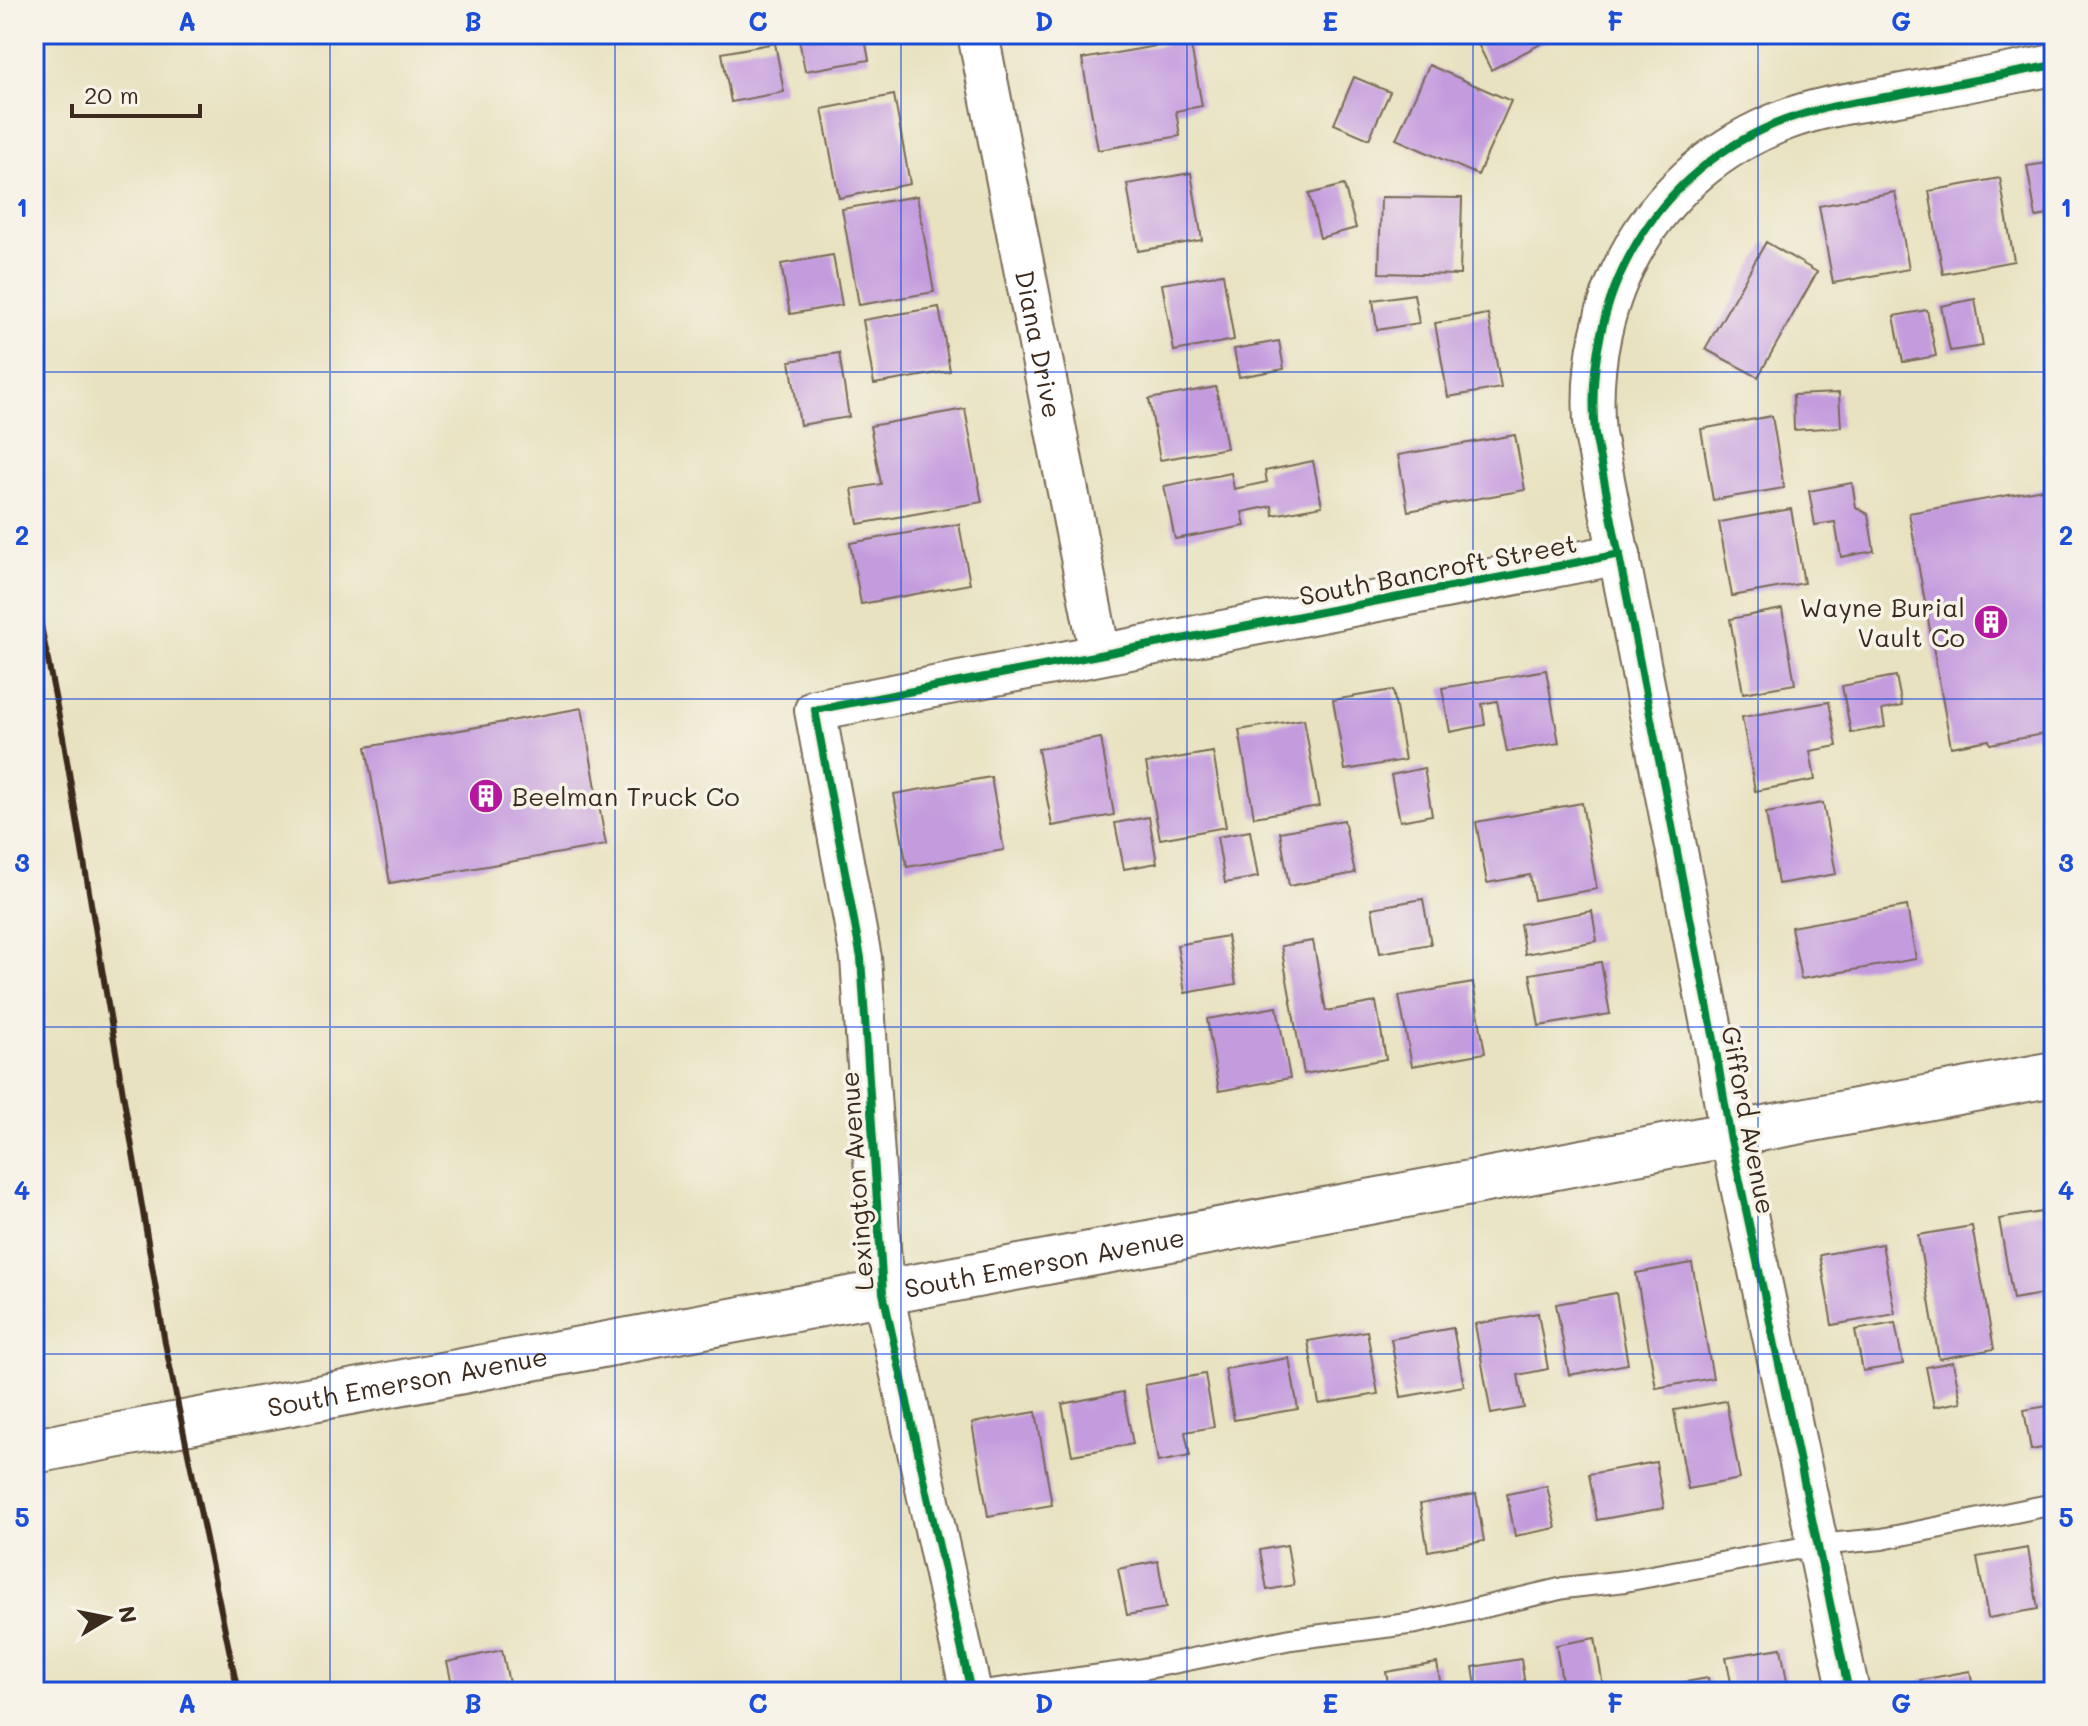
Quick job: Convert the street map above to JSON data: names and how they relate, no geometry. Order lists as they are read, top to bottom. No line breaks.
{"streets":{"main road":["South Emerson Avenue"],"street":["Diana Drive","South Bancroft Street","Gifford Avenue","Lexington Avenue"]},"crossings":[["Diana Drive","South Bancroft Street"],["South Bancroft Street","Gifford Avenue"],["South Bancroft Street","Lexington Avenue"],["Gifford Avenue","South Emerson Avenue"],["Lexington Avenue","South Emerson Avenue"]],"places":{"building":["Wayne Burial Vault Co","Beelman Truck Co"]},"scale_bar":"20 m","north":"right","grid":{"columns":["A","B","C","D","E","F","G"],"rows":["1","2","3","4","5"]}}
